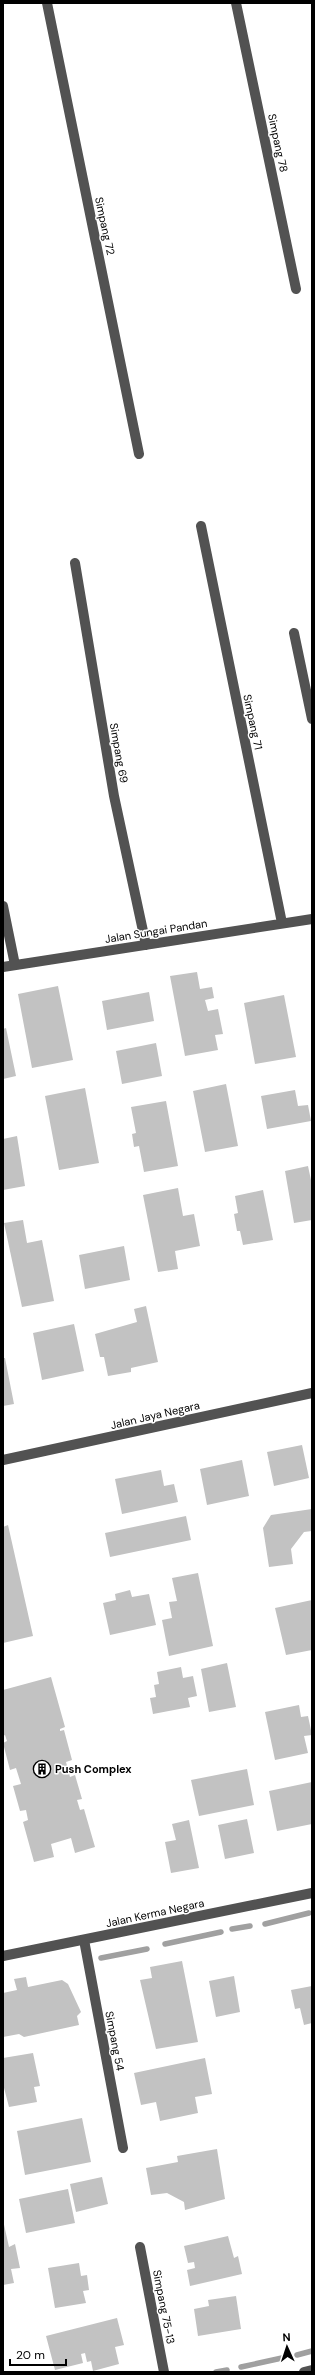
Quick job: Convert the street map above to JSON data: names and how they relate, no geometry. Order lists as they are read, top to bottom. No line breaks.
{"streets":{"street":["Simpang 78","Simpang 72","Simpang 71","Simpang 69","Jalan Sungai Pandan","Jalan Jaya Negara","Jalan Kerma Negara","Simpang 54","Simpang 75-13"]},"crossings":[["Simpang 71","Jalan Sungai Pandan"],["Simpang 69","Jalan Sungai Pandan"],["Jalan Kerma Negara","Simpang 54"]],"places":{"building":["Push Complex"]},"scale_bar":"20 m","north":"top"}
